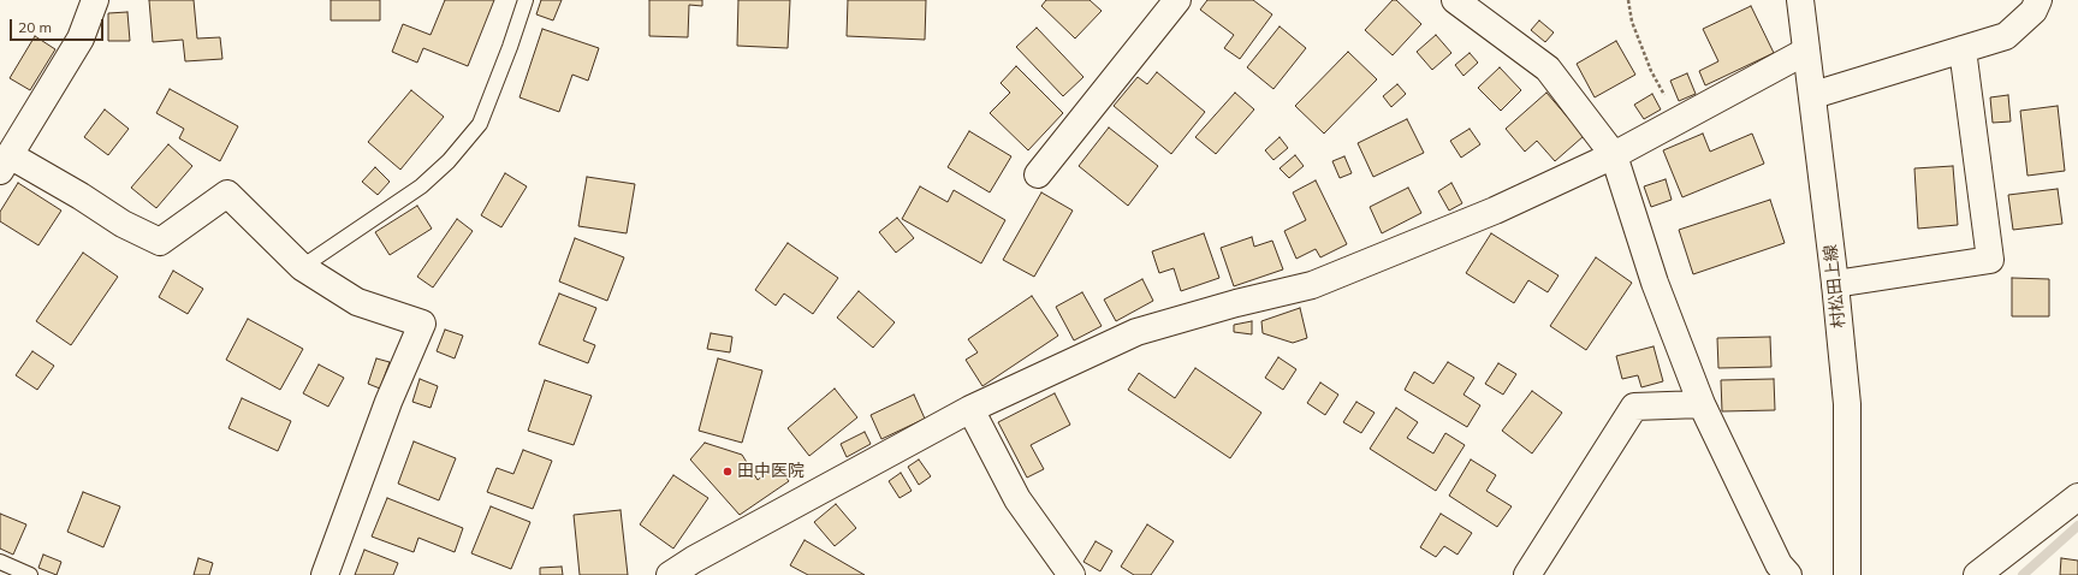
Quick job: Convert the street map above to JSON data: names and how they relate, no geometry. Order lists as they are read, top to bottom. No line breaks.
{"streets":{"street":["村松田上線"]},"places":["田中医院"],"scale_bar":"20 m"}
